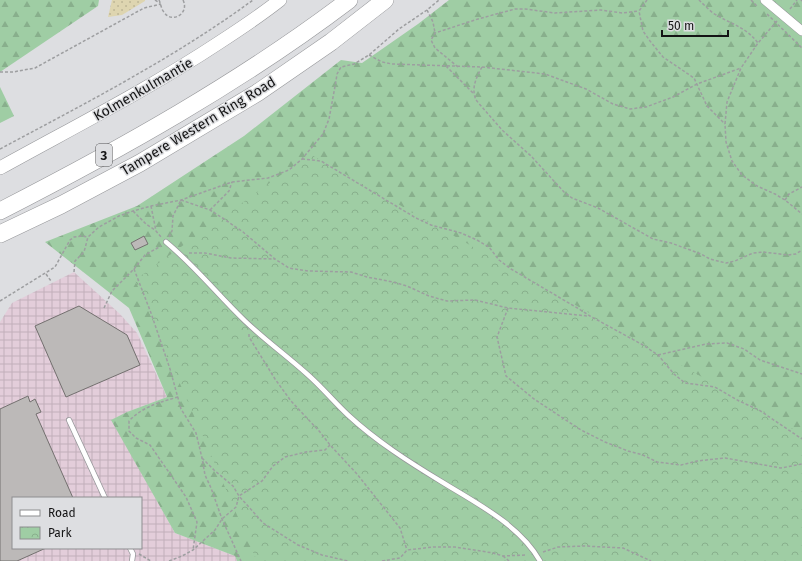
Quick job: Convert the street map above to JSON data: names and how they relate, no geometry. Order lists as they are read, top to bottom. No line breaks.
{"streets":{"highway":["Tampere Western Ring Road","3"],"street":["Kolmenkulmantie"]},"legend":["Road","Park"],"scale_bar":"50 m"}
